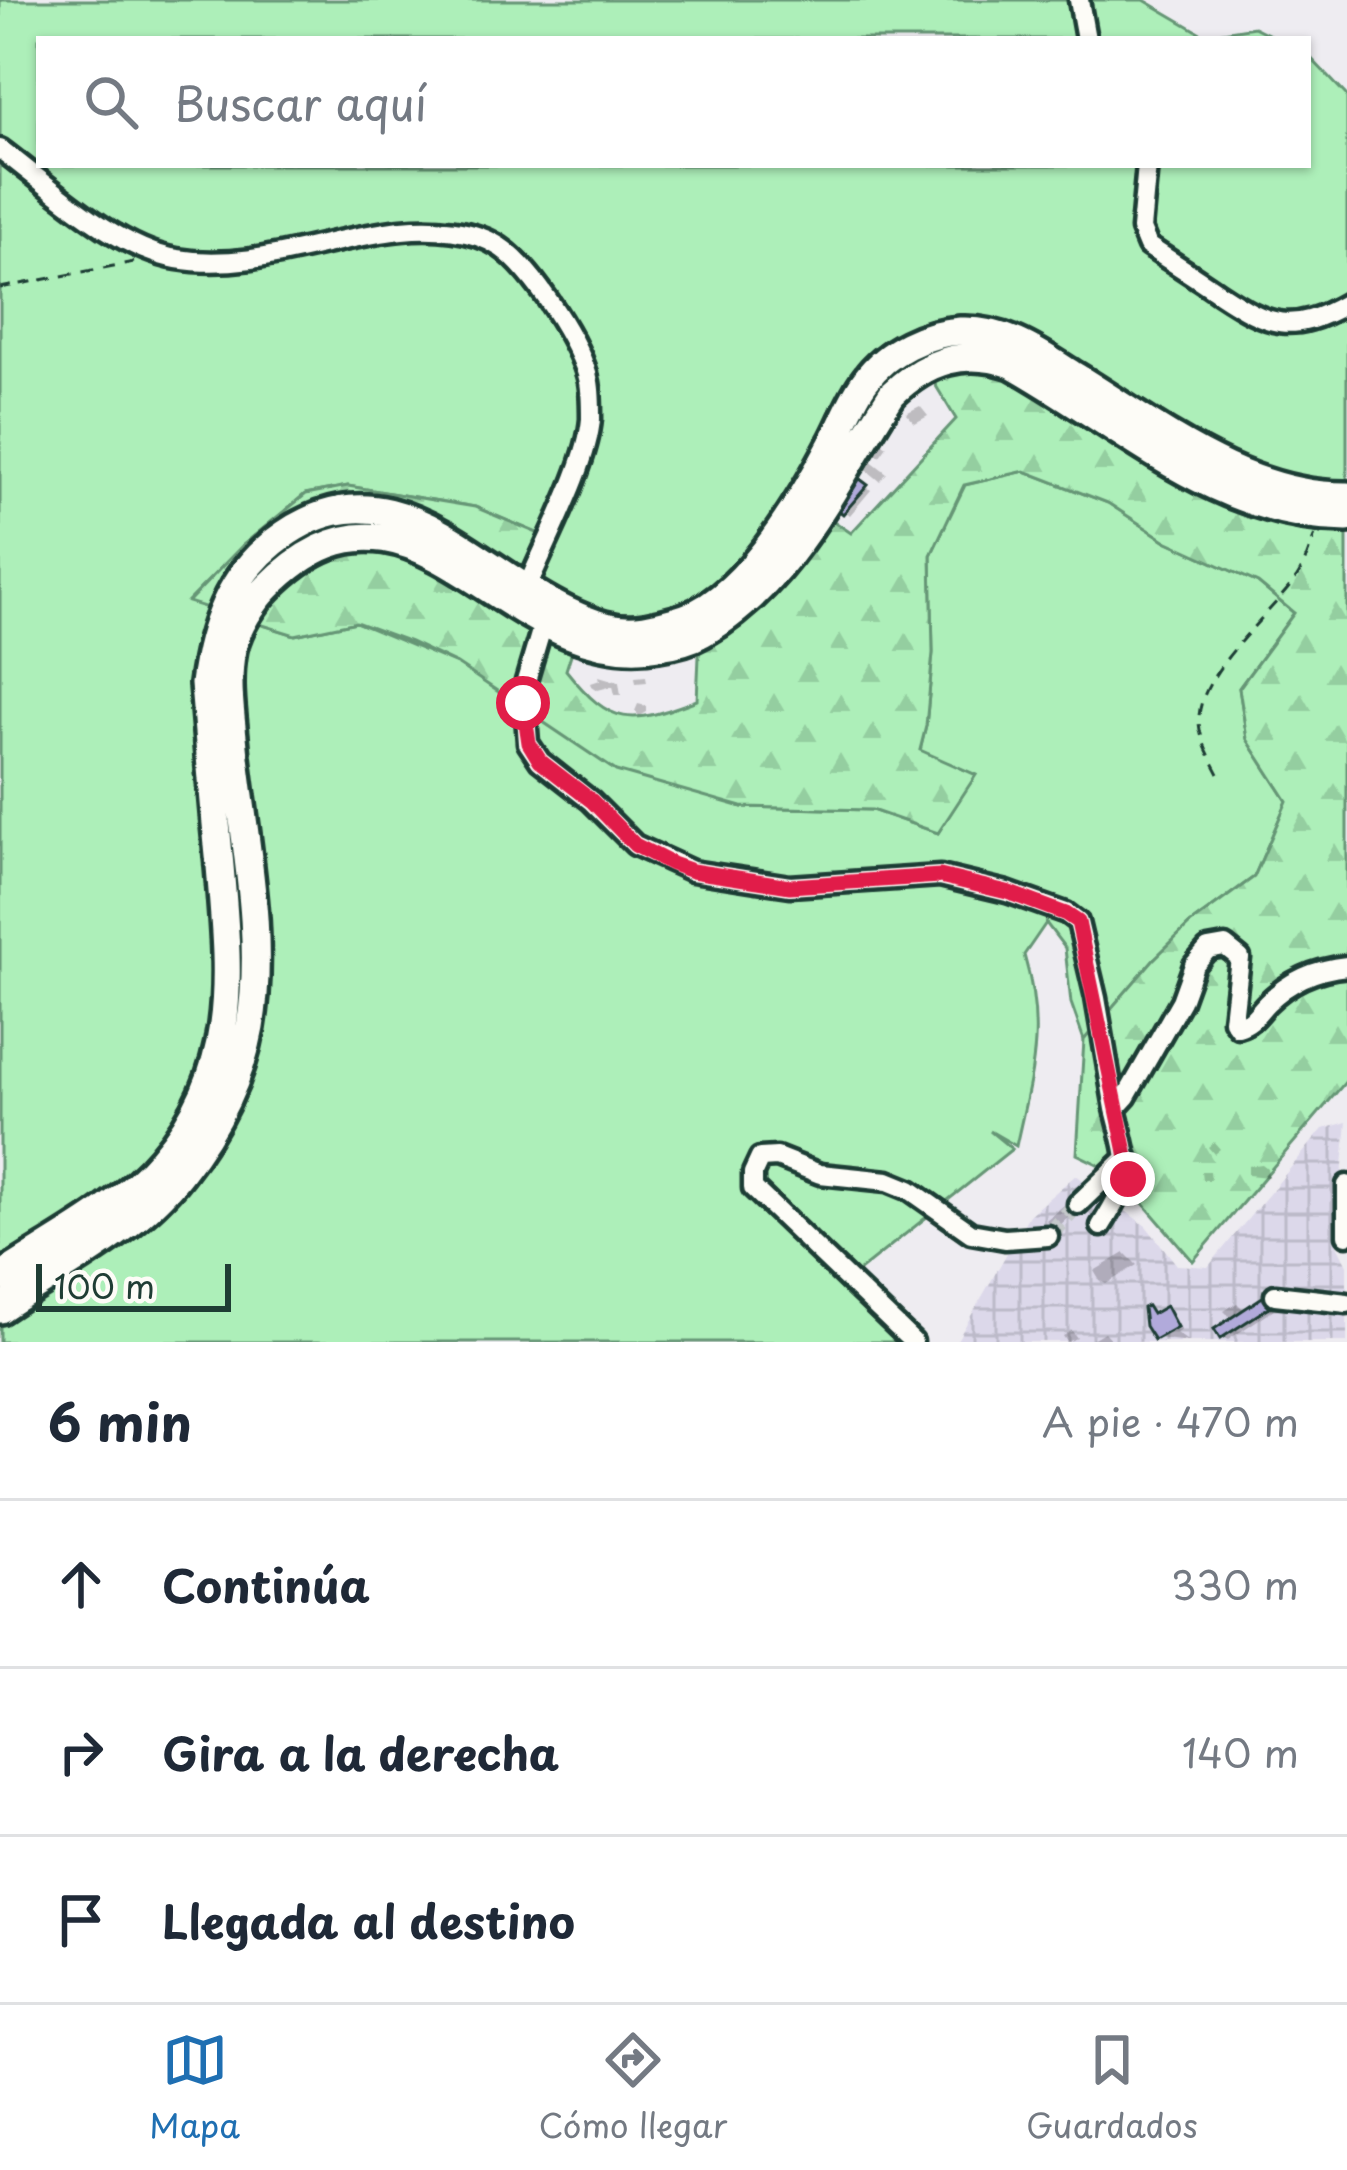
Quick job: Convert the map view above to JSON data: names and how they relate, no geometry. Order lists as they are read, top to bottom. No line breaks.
{"scale_bar":"100 m","page":{"search":"Buscar aquí","scale":"100 m","heading":["6 min","A pie · 470 m"],"list":[["Continúa","330 m"],["Gira a la derecha","140 m"],"Llegada al destino"],"nav":["Mapa","Cómo llegar","Guardados"]}}
